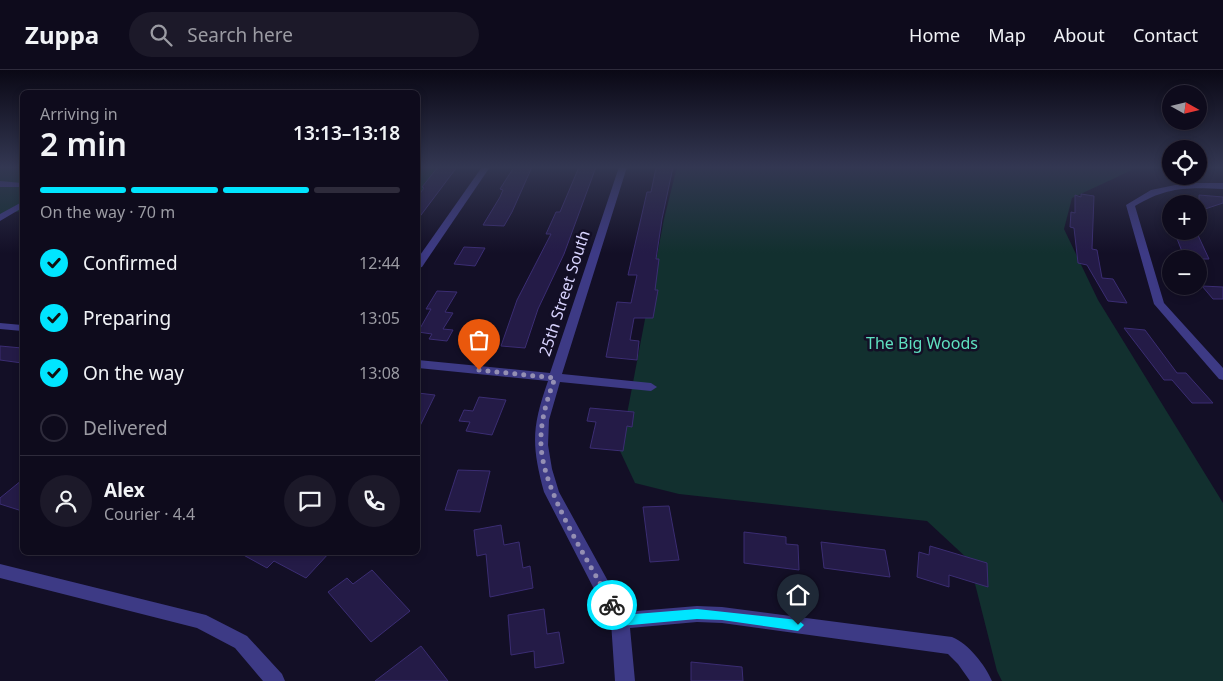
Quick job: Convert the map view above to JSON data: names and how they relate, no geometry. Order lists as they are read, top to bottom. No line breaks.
{"streets":{"street":["25th Street South"]},"parks":["The Big Woods"],"north":"right","page":{"header":"Zuppa","search":"Search here","nav":["Home","Map","About","Contact"],"map_buttons":["+","−"],"heading":["2 min","Arriving in","13:13–13:18"],"panel":["Alex","Courier · 4.4"],"bar":"On the way · 70 m","list":[["Confirmed","12:44"],["Preparing","13:05"],["On the way","13:08"],"Delivered"]}}
